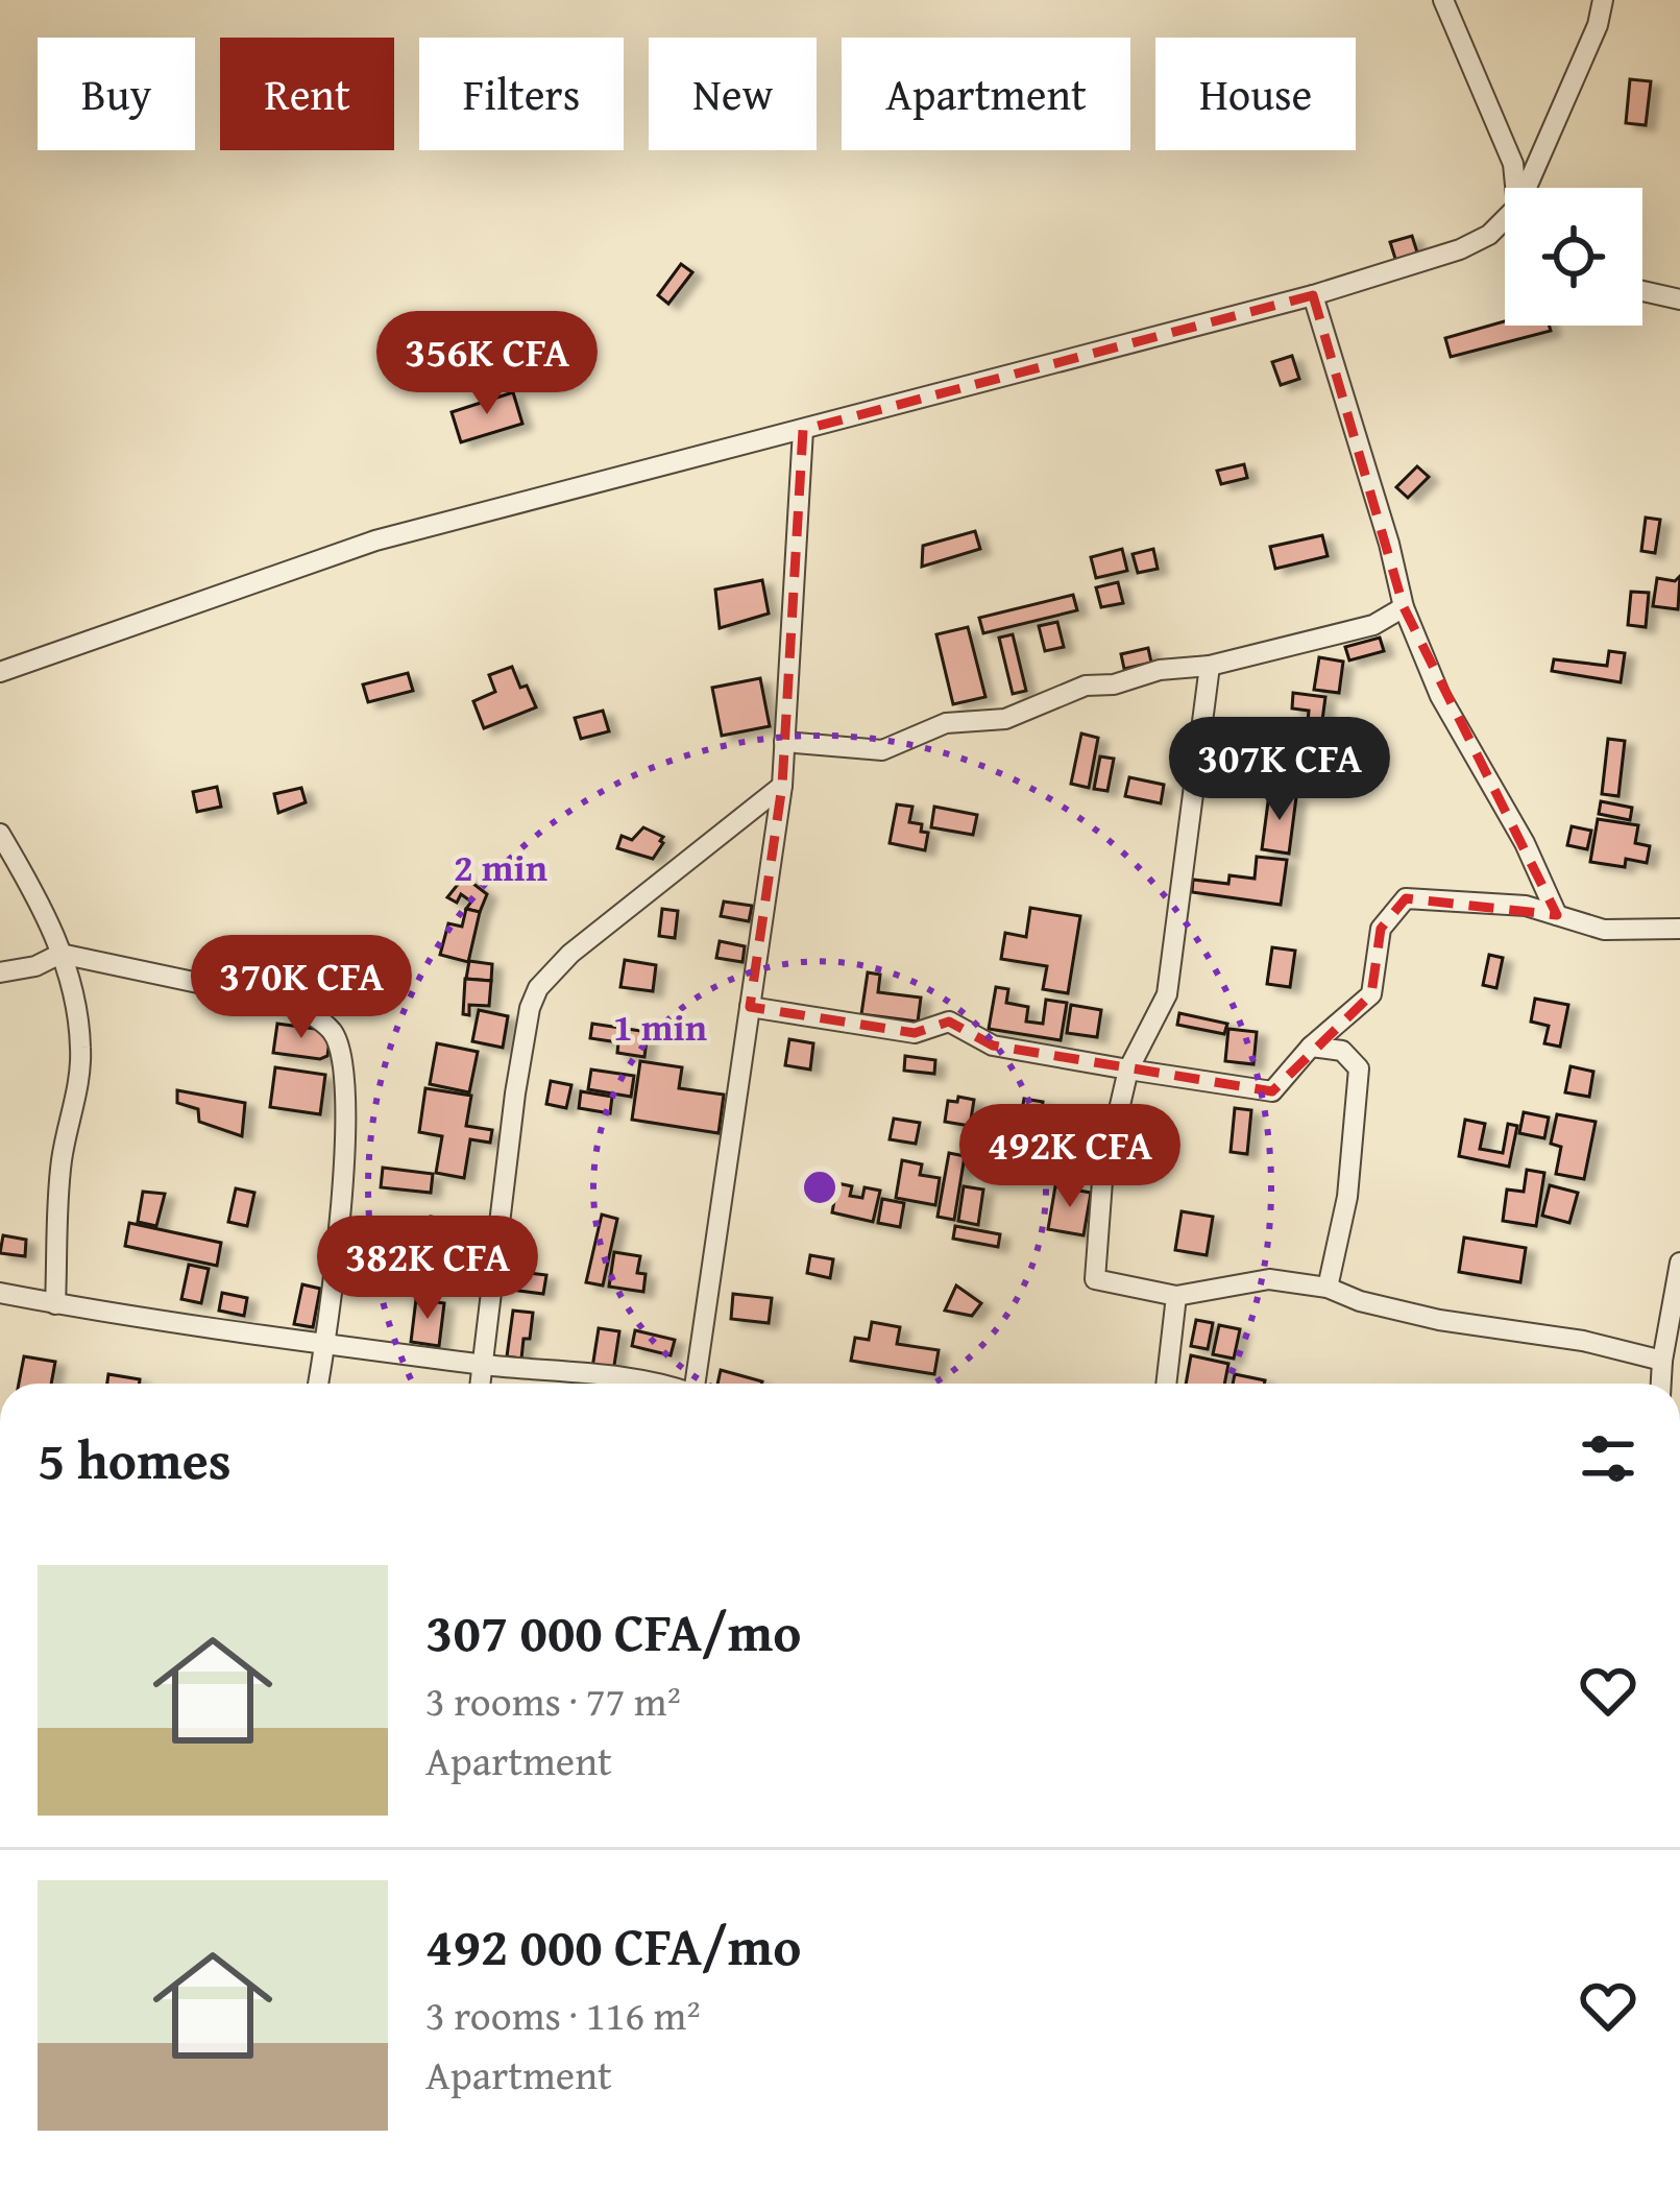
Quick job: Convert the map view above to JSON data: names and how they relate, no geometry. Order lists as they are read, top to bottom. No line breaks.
{"page":{"chip":["Buy","Rent","Filters","New","Apartment","House"],"price":["356K CFA","307K CFA","370K CFA","492K CFA","382K CFA"],"heading":"5 homes","list":[{"name":"307 000 CFA/mo","note":"3 rooms · 77 m² · Apartment"},{"name":"492 000 CFA/mo","note":"3 rooms · 116 m² · Apartment"}]},"rings":["2 min","1 min"]}
